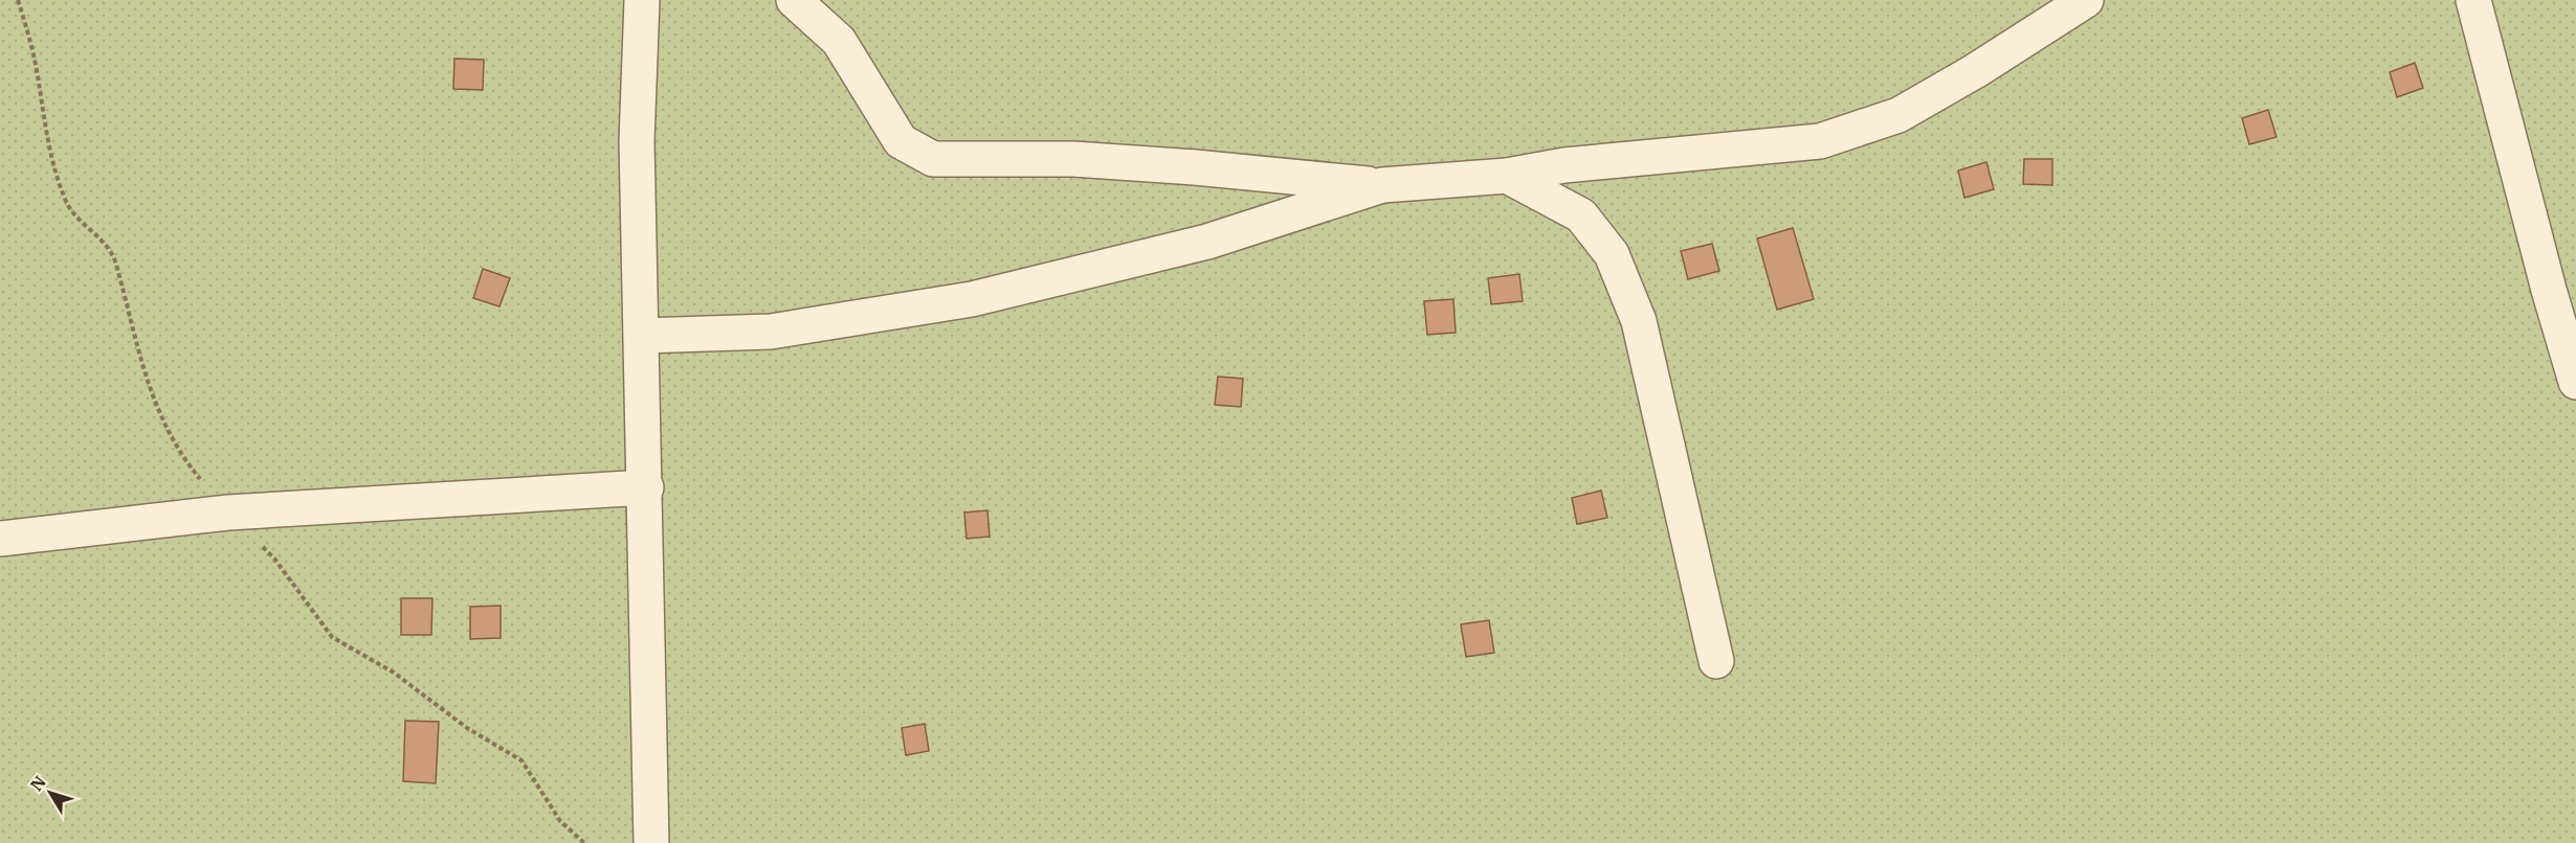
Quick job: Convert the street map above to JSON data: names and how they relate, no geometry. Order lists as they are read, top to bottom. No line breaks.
{"north":"top left"}
